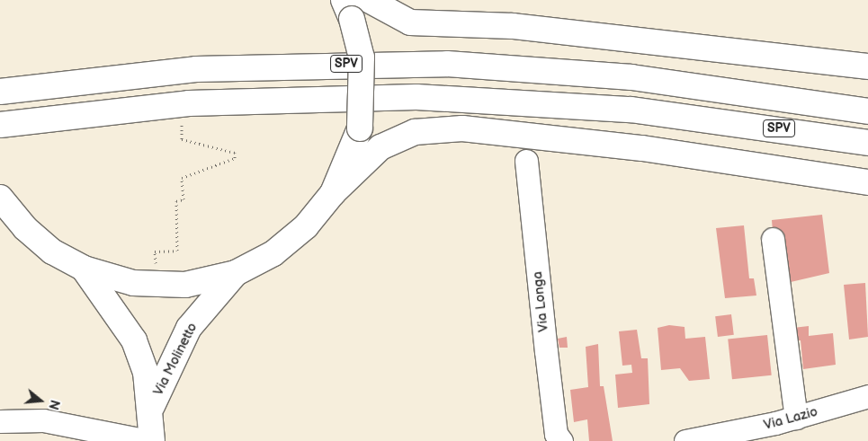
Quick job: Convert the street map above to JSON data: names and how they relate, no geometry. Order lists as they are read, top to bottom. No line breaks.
{"streets":{"main road":["SPV","Via Molinetto"],"street":["Via Longa","Via Lazio"]},"north":"right"}
